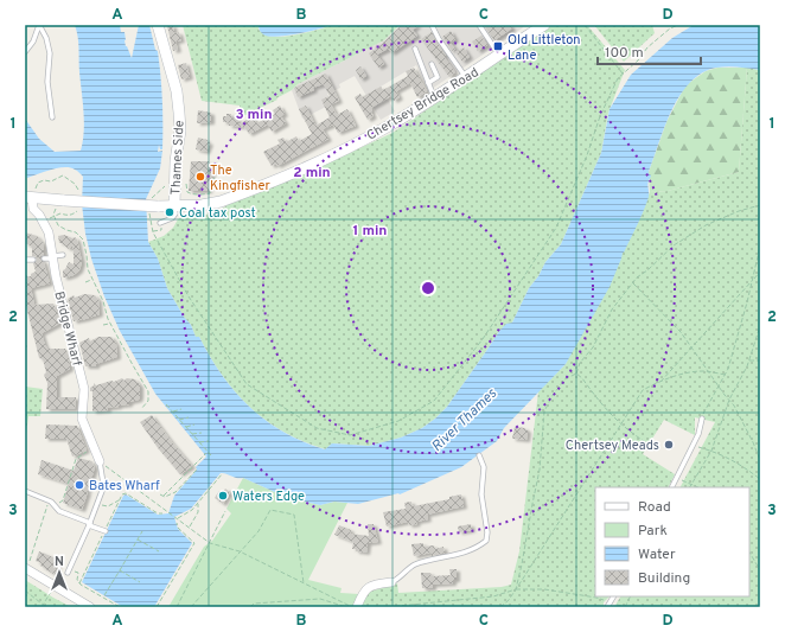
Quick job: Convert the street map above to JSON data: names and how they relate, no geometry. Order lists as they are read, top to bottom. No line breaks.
{"streets":{"main road":["Chertsey Bridge Road","Thames Side"],"street":["Bridge Wharf"]},"crossings":[["Chertsey Bridge Road","Thames Side"],["Chertsey Bridge Road","Bridge Wharf"]],"water":["River Thames"],"places":{"transit":["Old Littleton Lane"],"other":["The Kingfisher","Coal tax post","Chertsey Meads","Bates Wharf","Waters Edge"]},"legend":["Road","Park","Water","Building"],"scale_bar":"100 m","north":"top","grid":{"columns":["A","B","C","D"],"rows":["1","2","3"]},"rings":["3 min","2 min","1 min"]}
